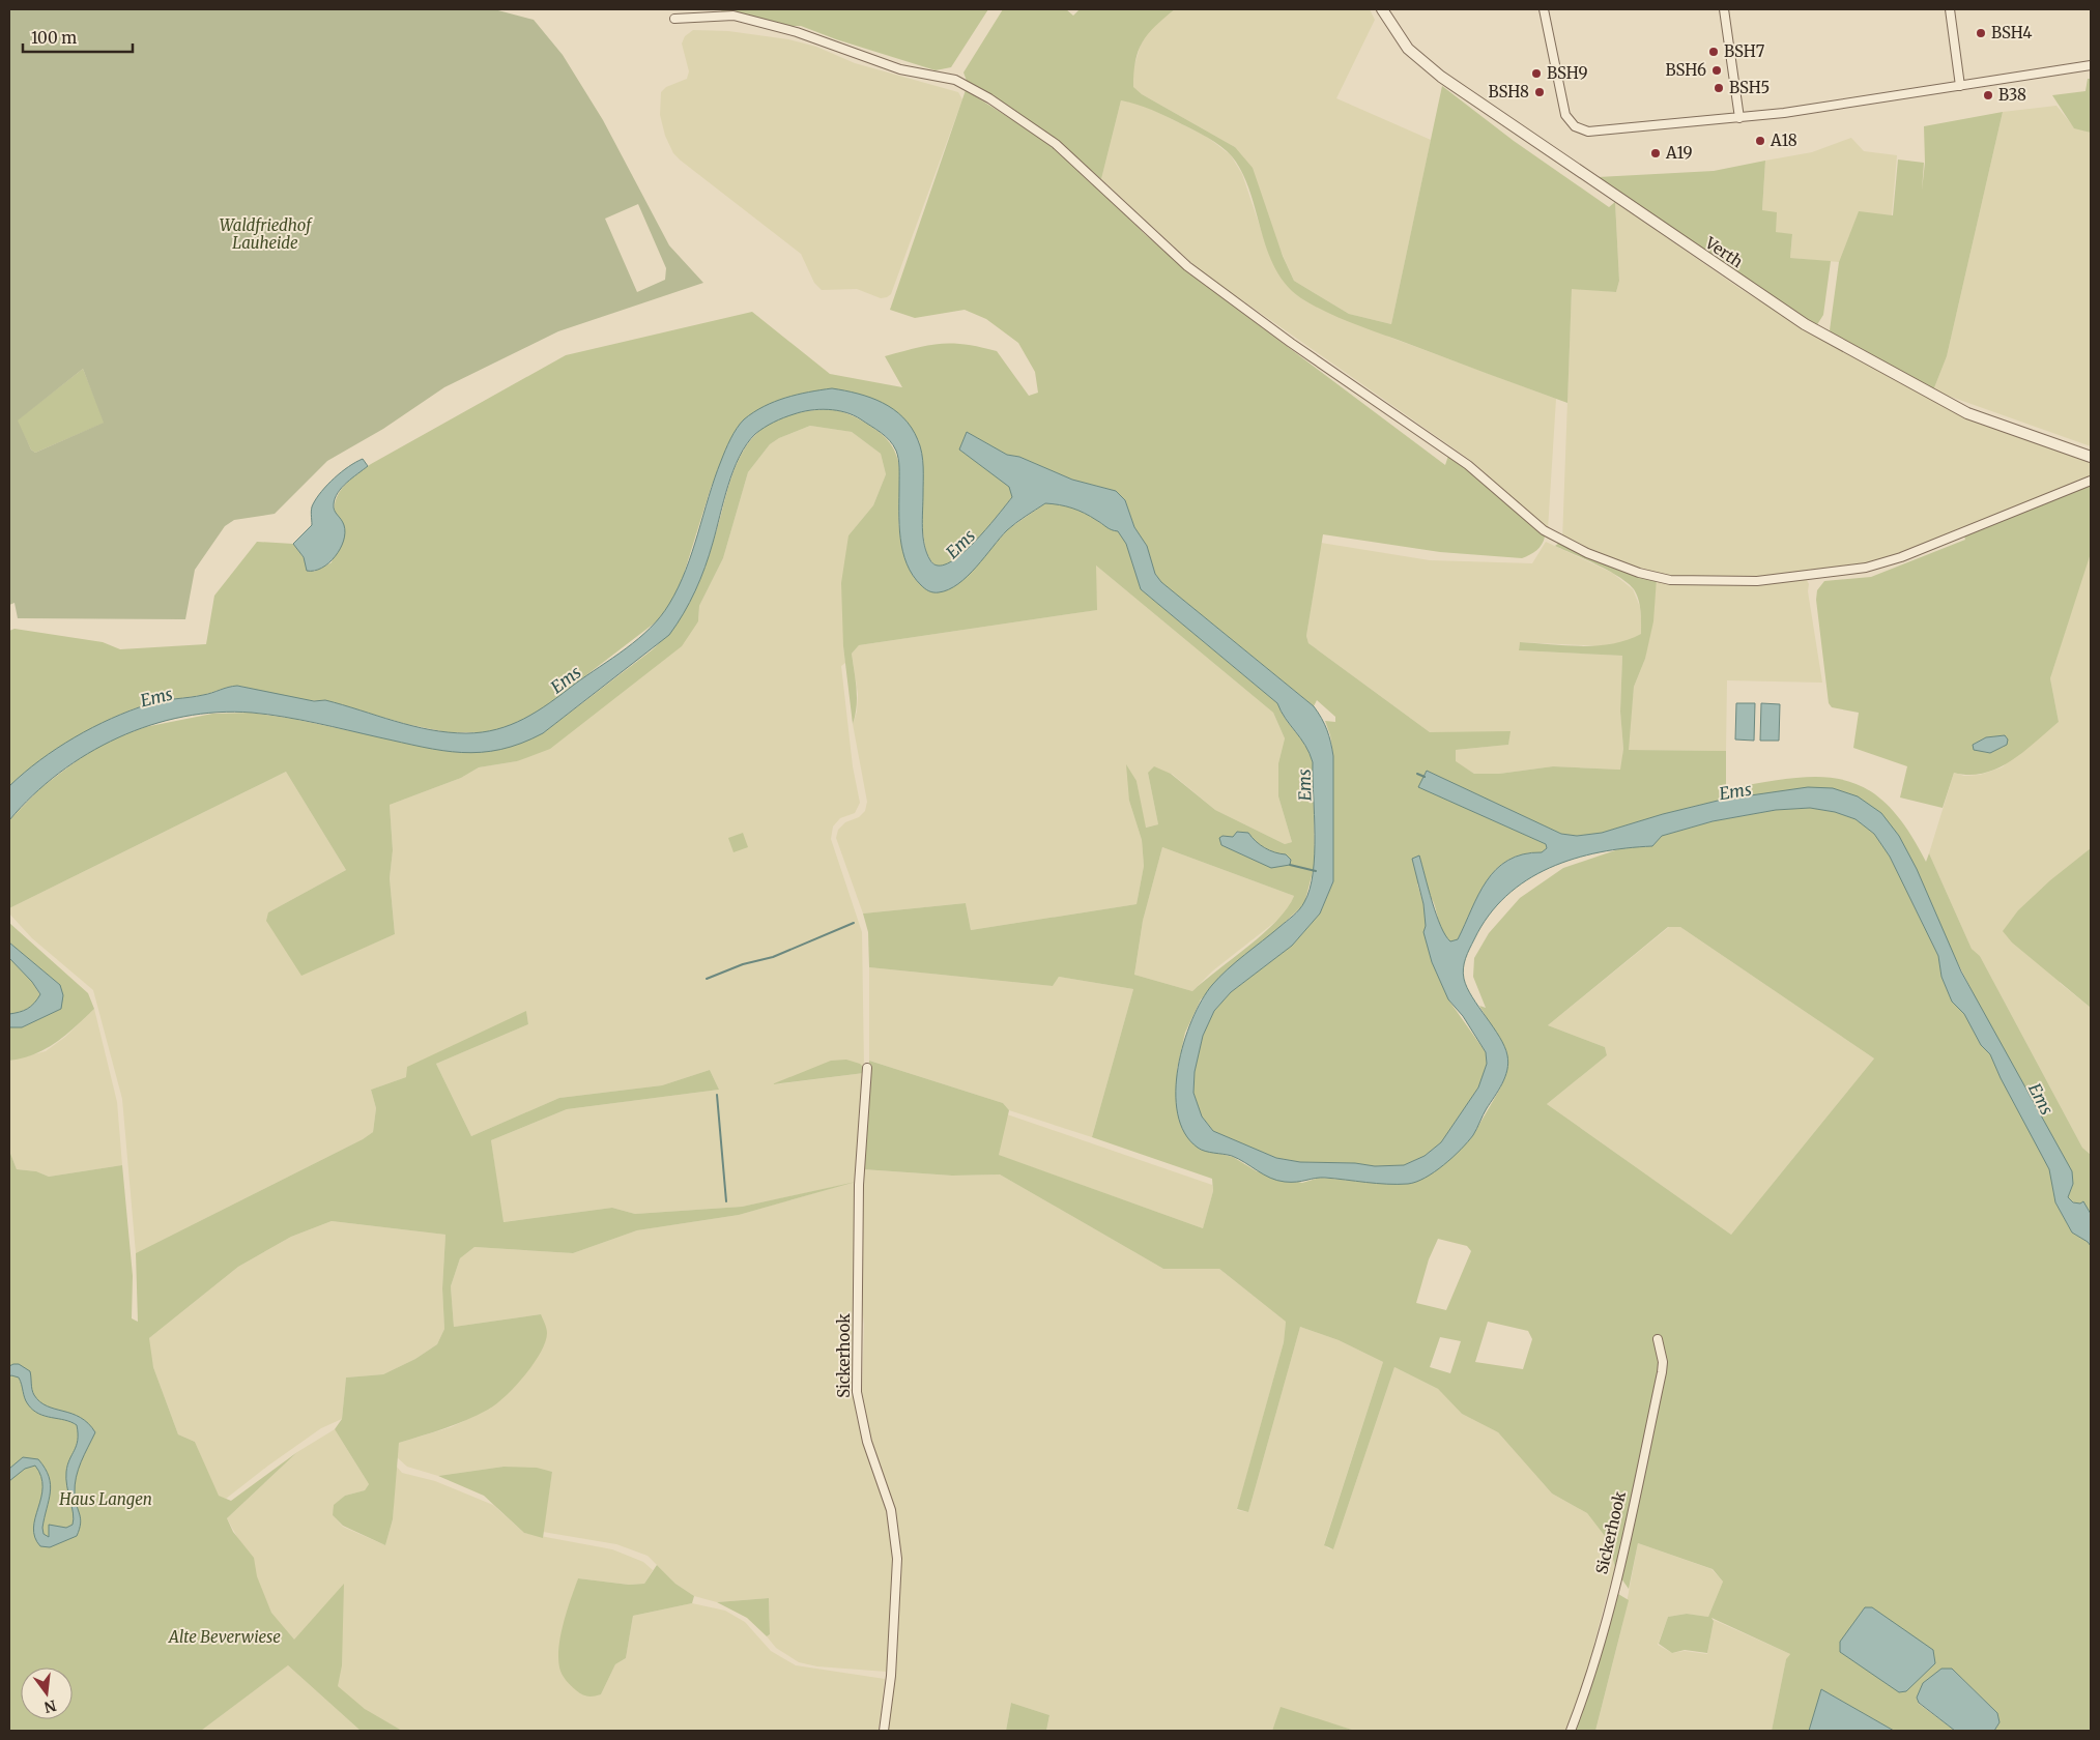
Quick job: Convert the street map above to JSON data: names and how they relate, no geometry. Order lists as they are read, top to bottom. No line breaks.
{"streets":{"street":["Verth","Sickerhook"]},"water":["Ems"],"parks":["Waldfriedhof Lauheide","Haus Langen","Alte Beverwiese"],"places":["BSH4","BSH7","BSH6","BSH9","BSH5","BSH8","B38","A18","A19"],"scale_bar":"100 m","north":"bottom"}
